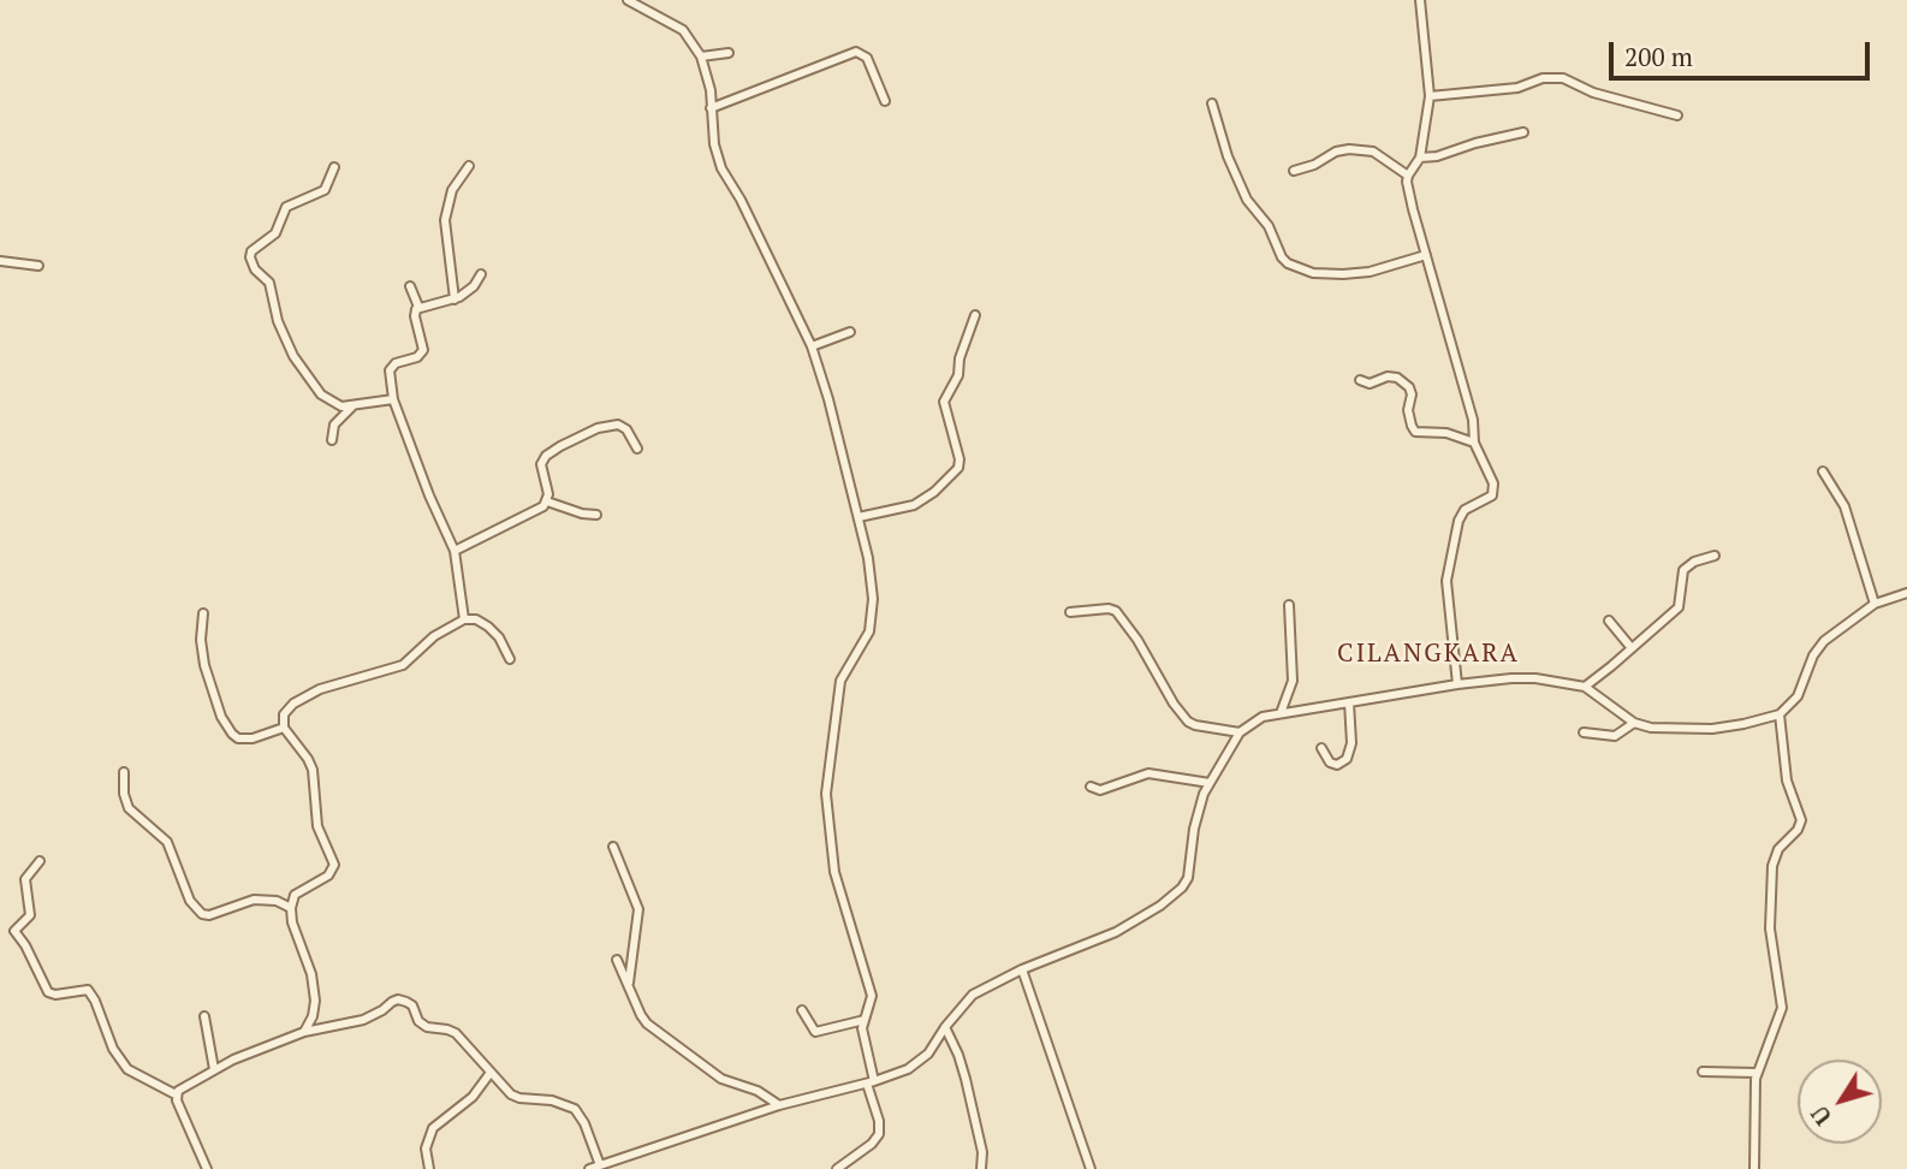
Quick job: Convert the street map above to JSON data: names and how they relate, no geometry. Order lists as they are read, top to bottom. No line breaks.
{"districts":["CILANGKARA"],"scale_bar":"200 m","north":"bottom left"}
